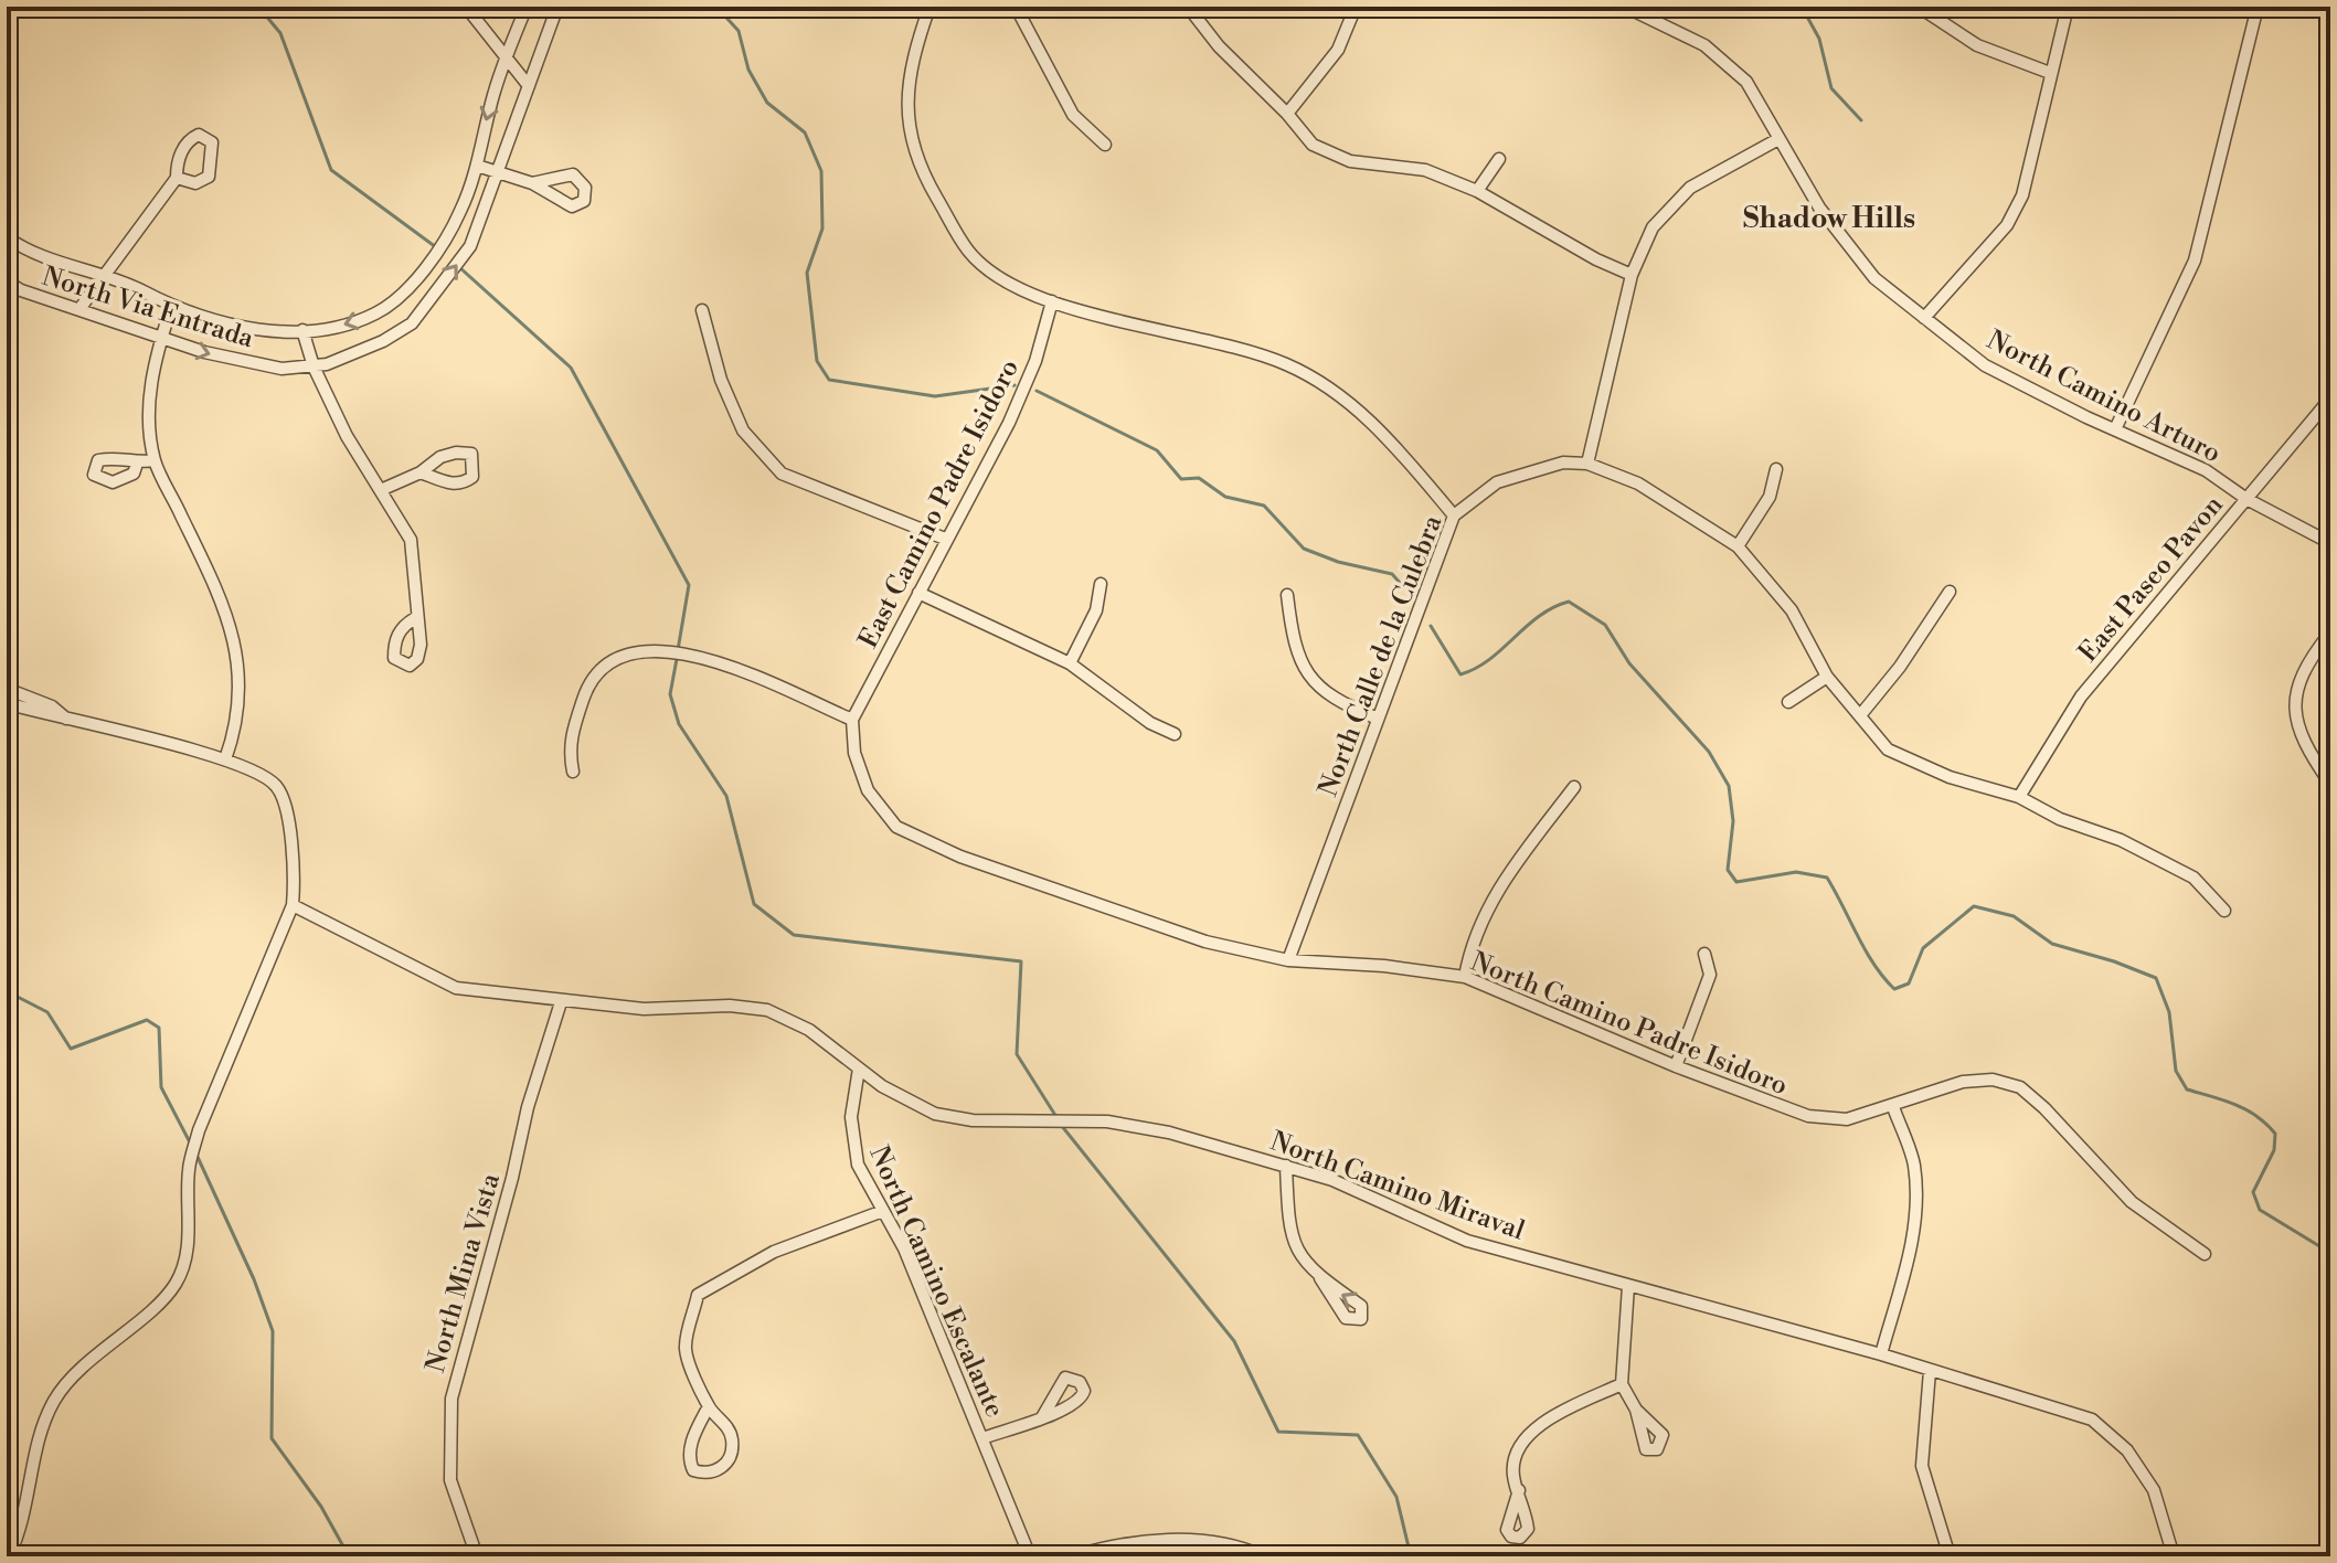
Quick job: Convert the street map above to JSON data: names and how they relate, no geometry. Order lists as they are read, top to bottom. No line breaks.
{"streets":{"street":["North Via Entrada","North Camino Arturo","East Camino Padre Isidoro","East Paseo Pavon","North Calle de la Culebra","North Camino Padre Isidoro","North Camino Miraval","North Mina Vista","North Camino Escalante"]},"crossings":[["North Camino Arturo","East Paseo Pavon"],["East Camino Padre Isidoro","North Camino Padre Isidoro"],["East Paseo Pavon","North Calle de la Culebra"],["North Calle de la Culebra","North Camino Padre Isidoro"],["North Camino Miraval","North Mina Vista"],["North Camino Miraval","North Camino Escalante"]],"districts":["Shadow Hills"]}
